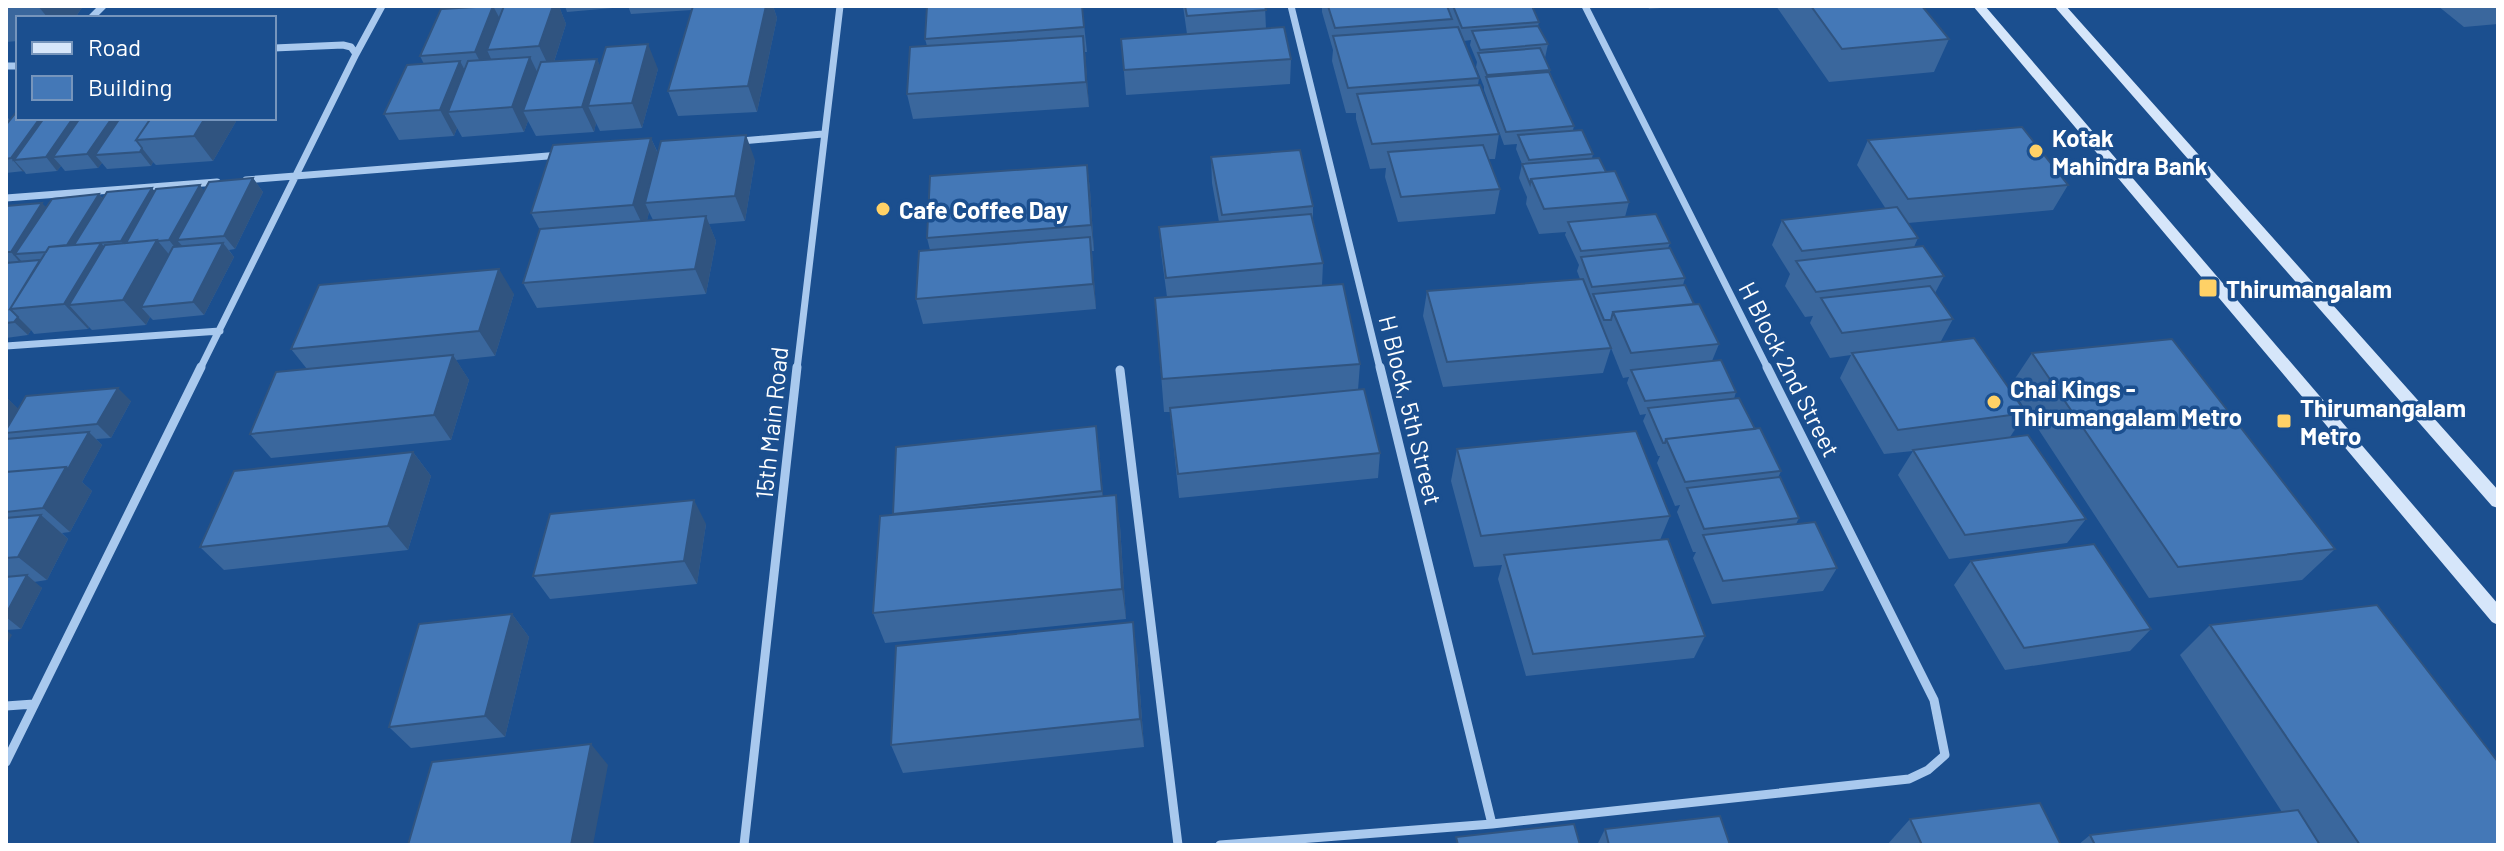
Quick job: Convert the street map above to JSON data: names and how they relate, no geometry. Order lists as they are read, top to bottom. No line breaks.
{"streets":{"street":["H Block 2nd Street","H Block, 5th Street","15th Main Road"]},"crossings":[["H Block 2nd Street","H Block, 5th Street"]],"places":{"other":["Kotak Mahindra Bank","Cafe Coffee Day","Chai Kings - Thirumangalam Metro"],"transit":["Thirumangalam","Thirumangalam Metro"]},"legend":["Road","Building"]}
